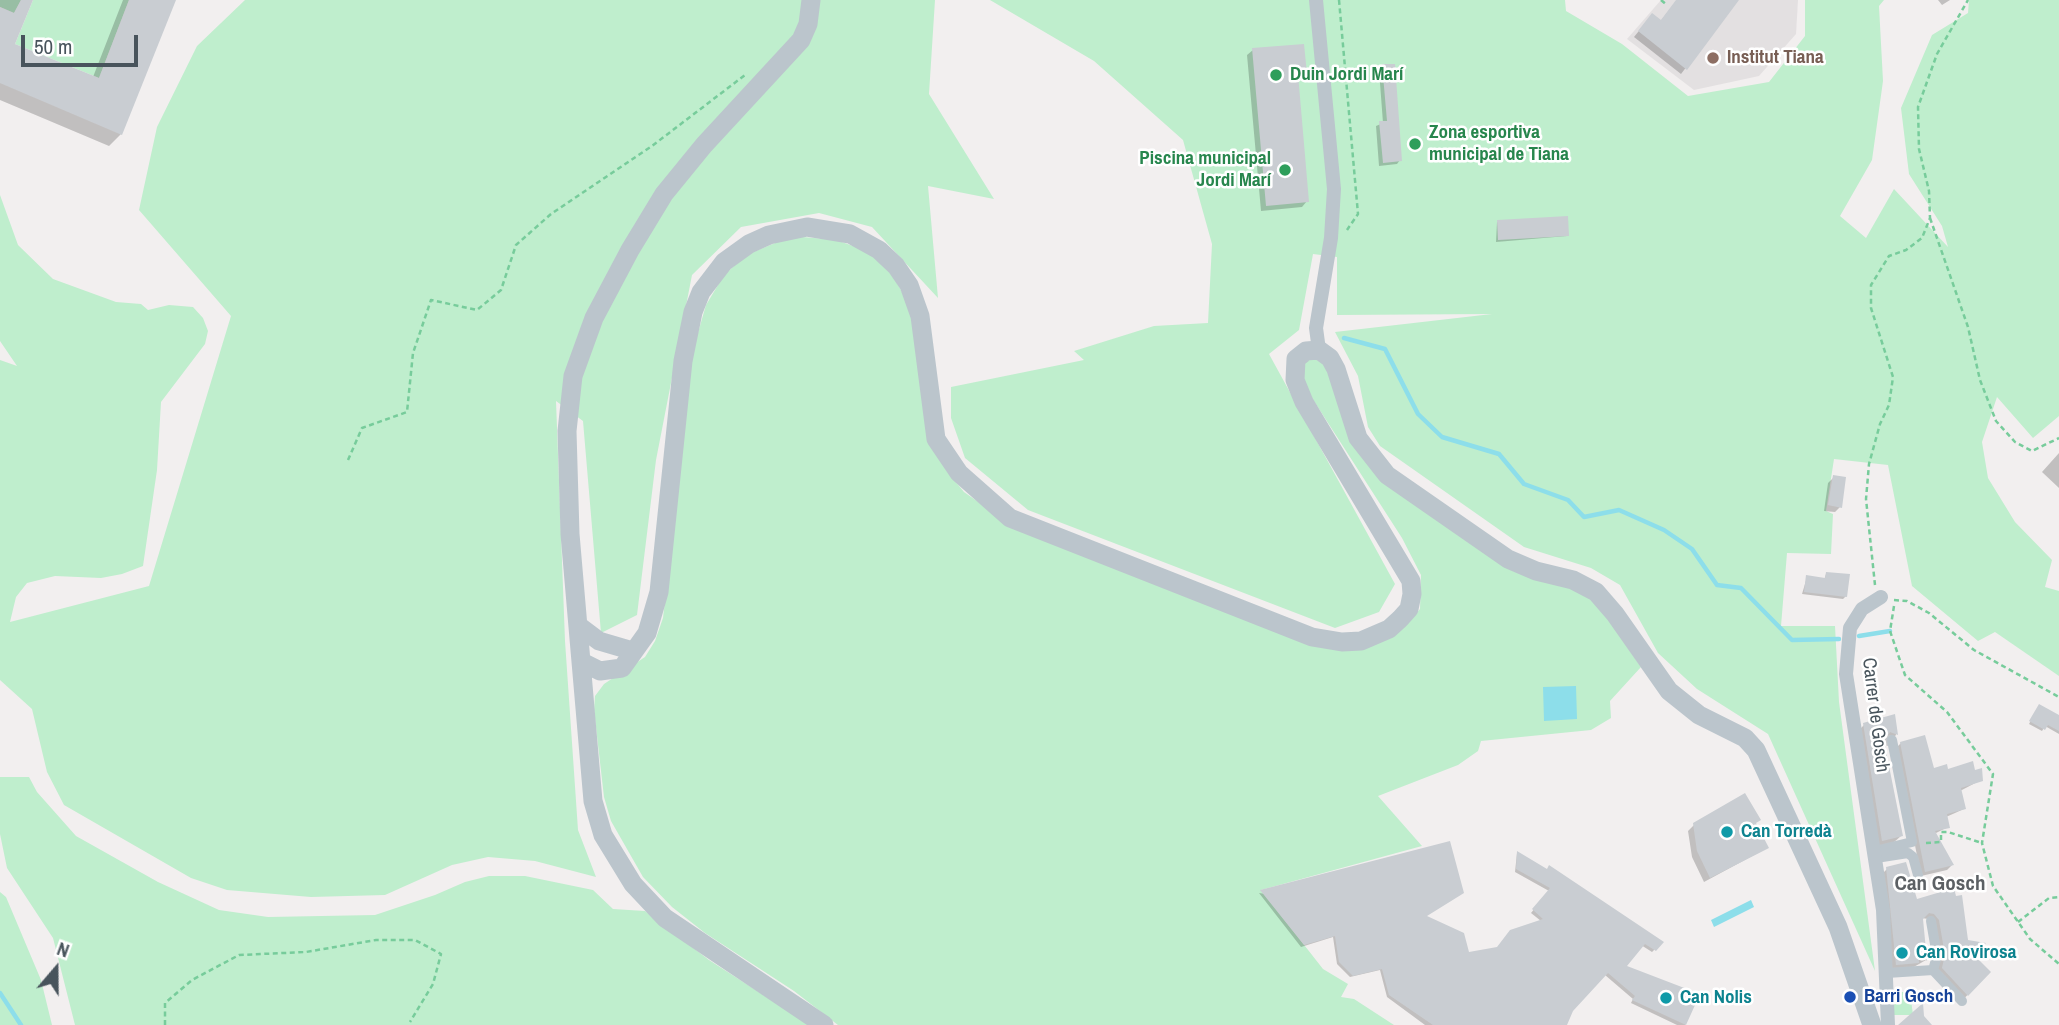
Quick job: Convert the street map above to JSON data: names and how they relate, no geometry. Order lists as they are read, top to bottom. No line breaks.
{"streets":{"street":["Carrer de Gosch"]},"districts":["Can Gosch"],"places":["Institut Tiana","Duin Jordi Marí","Zona esportiva municipal de Tiana","Piscina municipal Jordi Marí","Can Torredà","Can Rovirosa","Barri Gosch","Can Nolis"],"scale_bar":"50 m","north":"top"}
